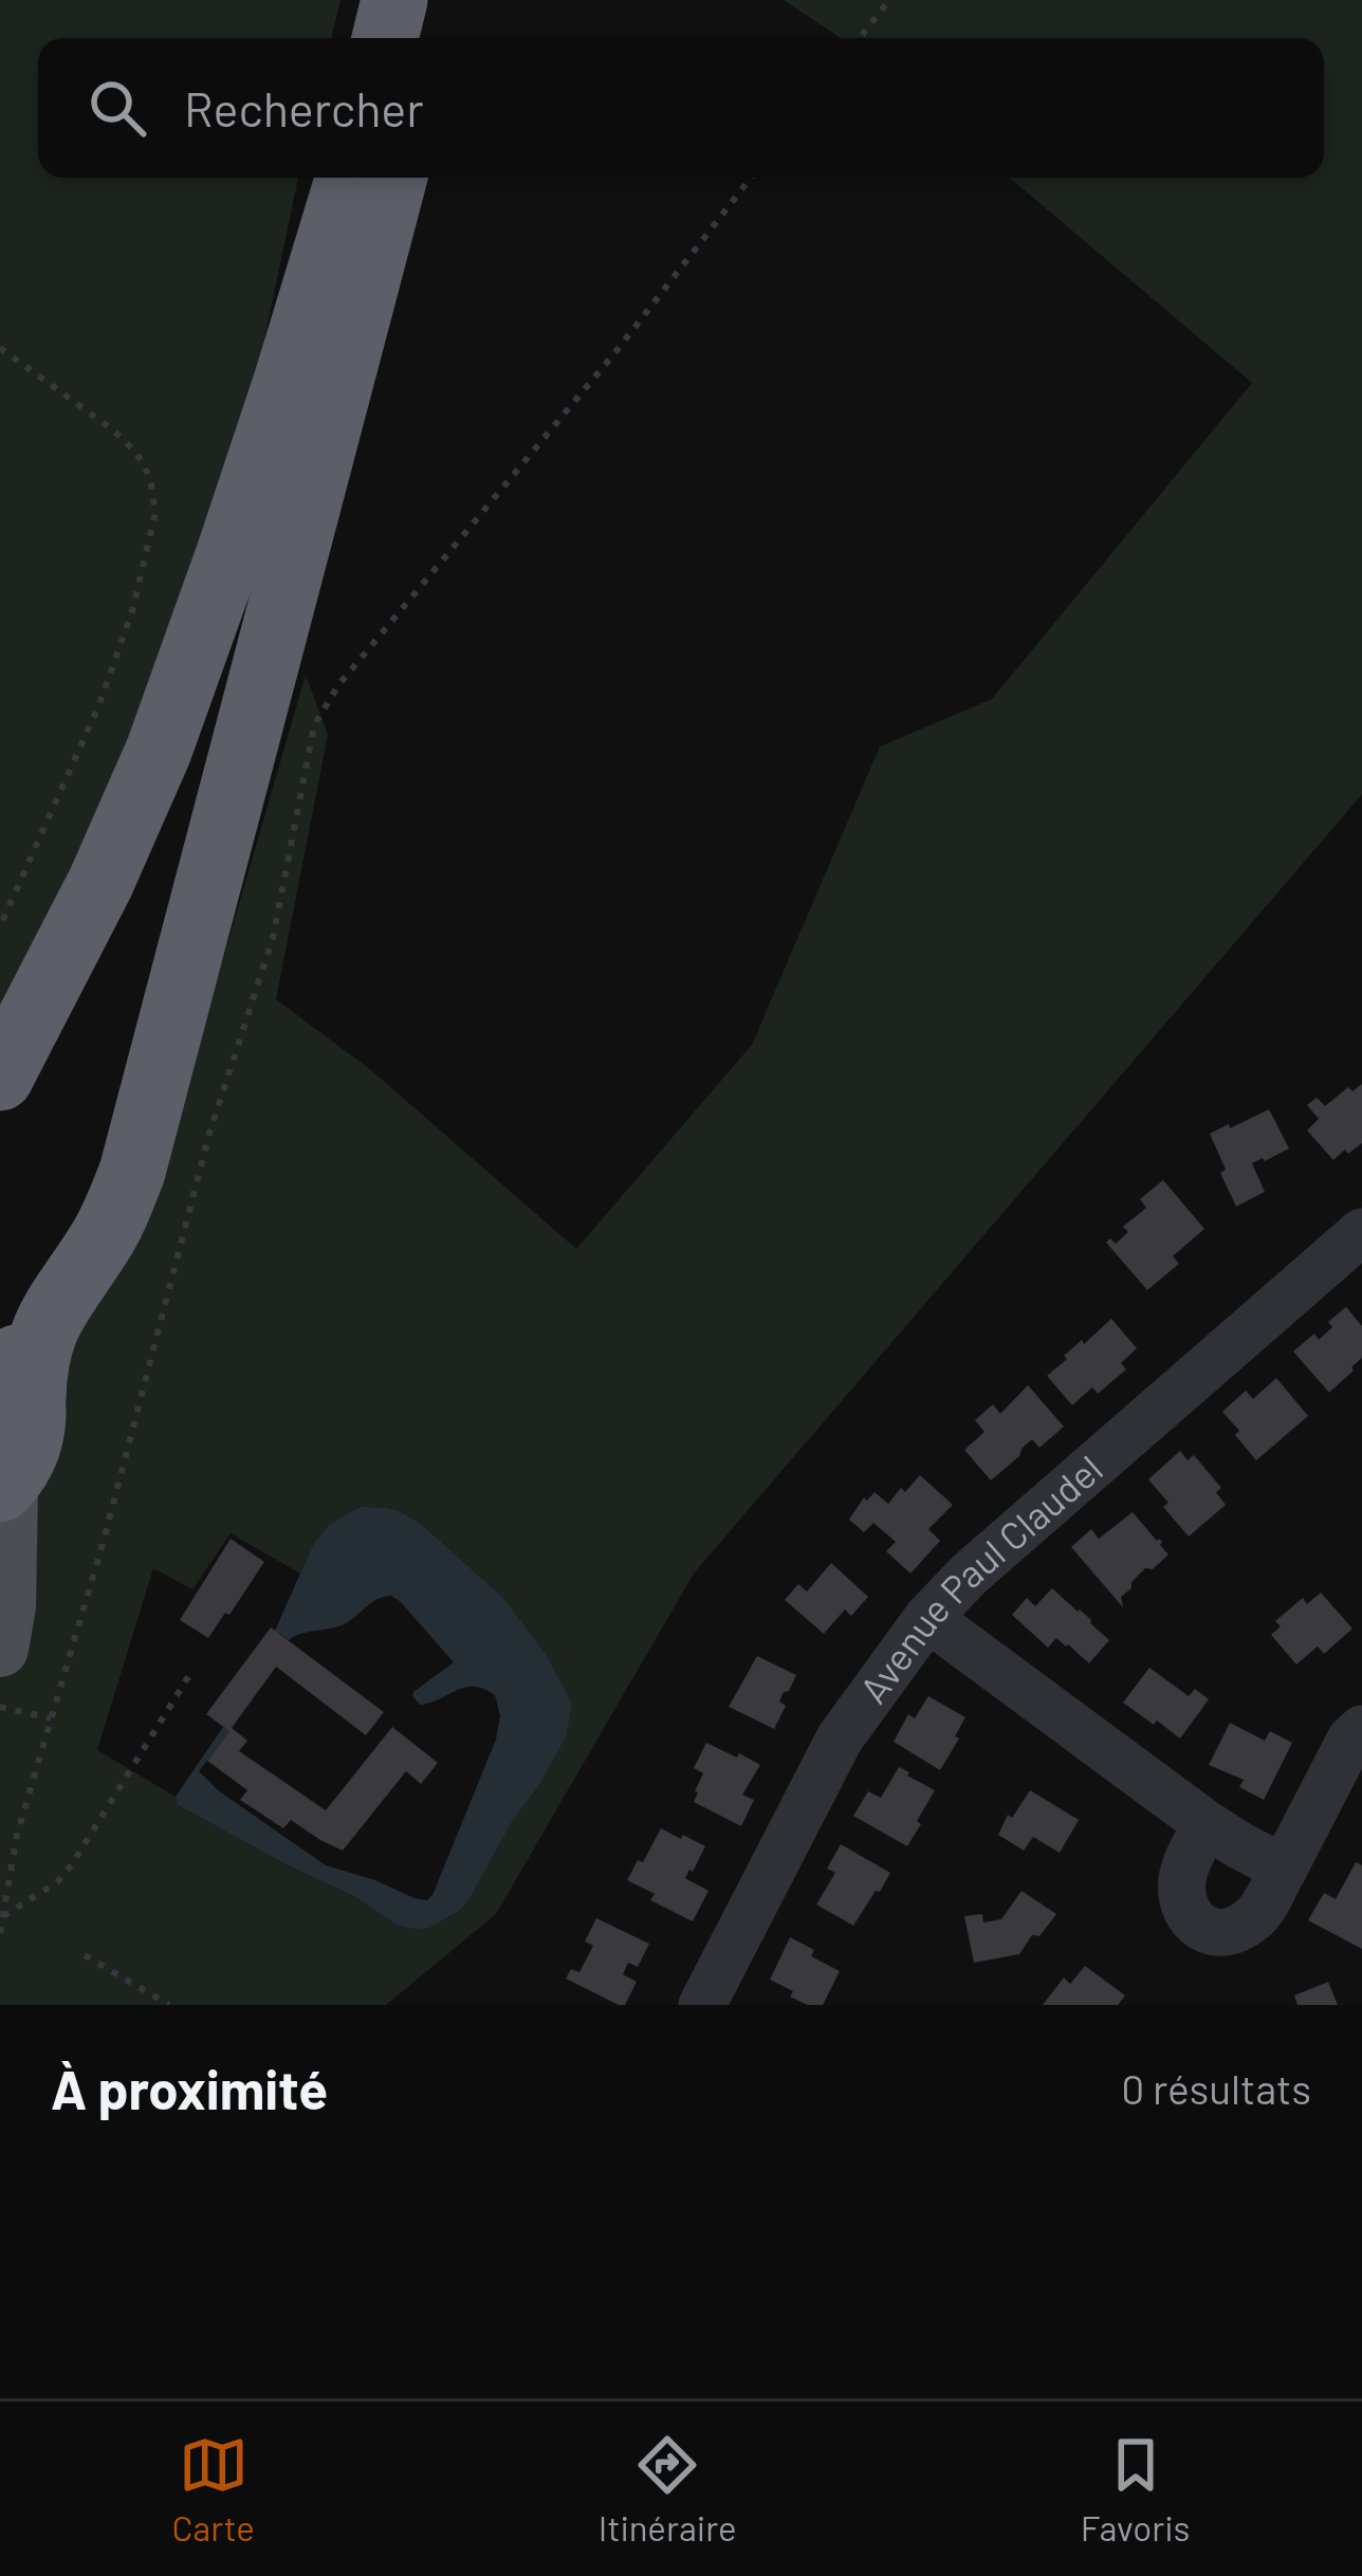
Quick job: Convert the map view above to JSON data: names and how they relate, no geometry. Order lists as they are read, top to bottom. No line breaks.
{"streets":{"street":["Avenue Paul Claudel"]},"page":{"search":"Rechercher","heading":["À proximité","0 résultats"],"nav":["Carte","Itinéraire","Favoris"]}}
